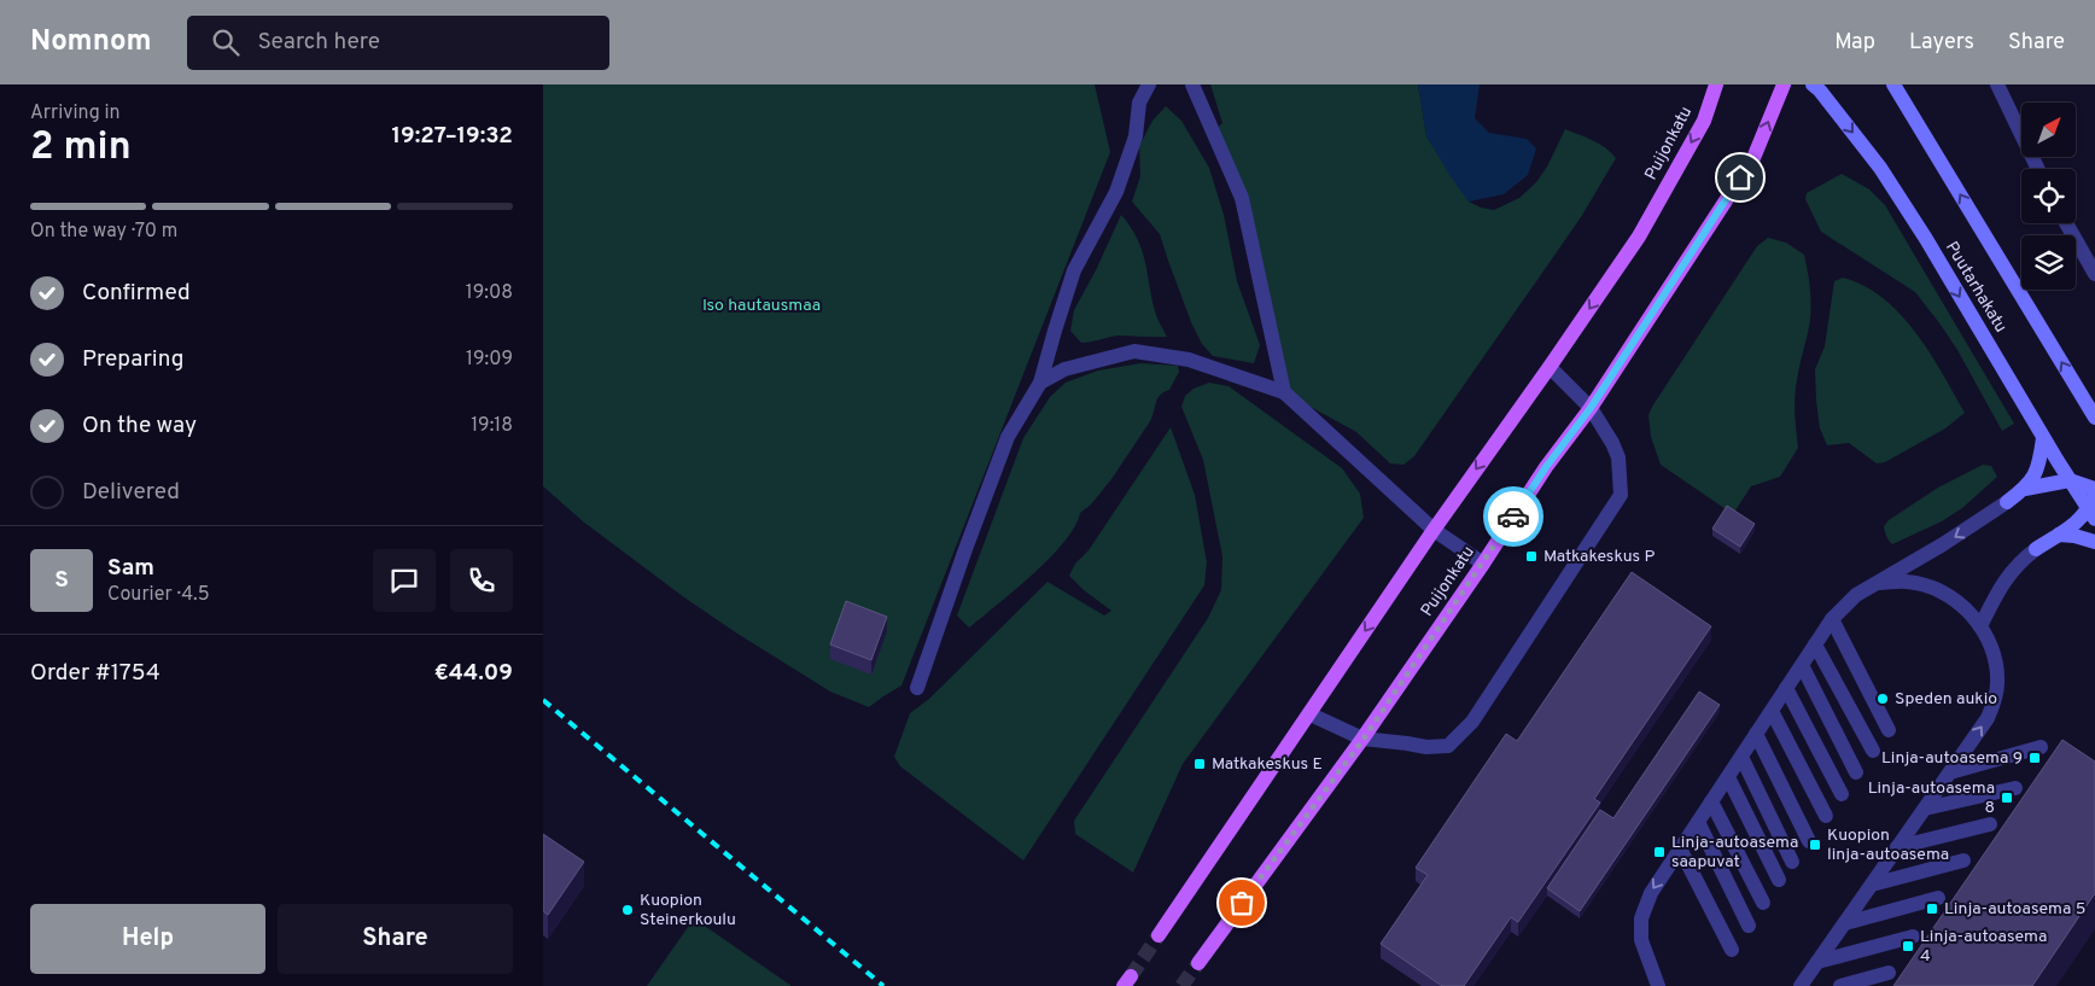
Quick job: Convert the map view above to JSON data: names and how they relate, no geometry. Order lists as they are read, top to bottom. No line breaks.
{"streets":{"main road":["Puijonkatu","Puutarhakatu"]},"parks":["Iso hautausmaa"],"places":{"transit":["Matkakeskus P","Linja-autoasema 9","Matkakeskus E","Linja-autoasema 8","Kuopion linja-autoasema","Linja-autoasema saapuvat","Linja-autoasema 5","Linja-autoasema 4"],"other":["Speden aukio","Kuopion Steinerkoulu"]},"north":"top right","page":{"header":"Nomnom","search":"Search here","nav":["Map","Layers","Share"],"heading":["2 min","Arriving in","19:27–19:32"],"panel":["Sam","Courier · 4.5","Order #1754","€44.09"],"bar":"On the way · 70 m","list":[["Confirmed","19:08"],["Preparing","19:09"],["On the way","19:18"],"Delivered"],"round":"S","buttons":["Help","Share"]}}
